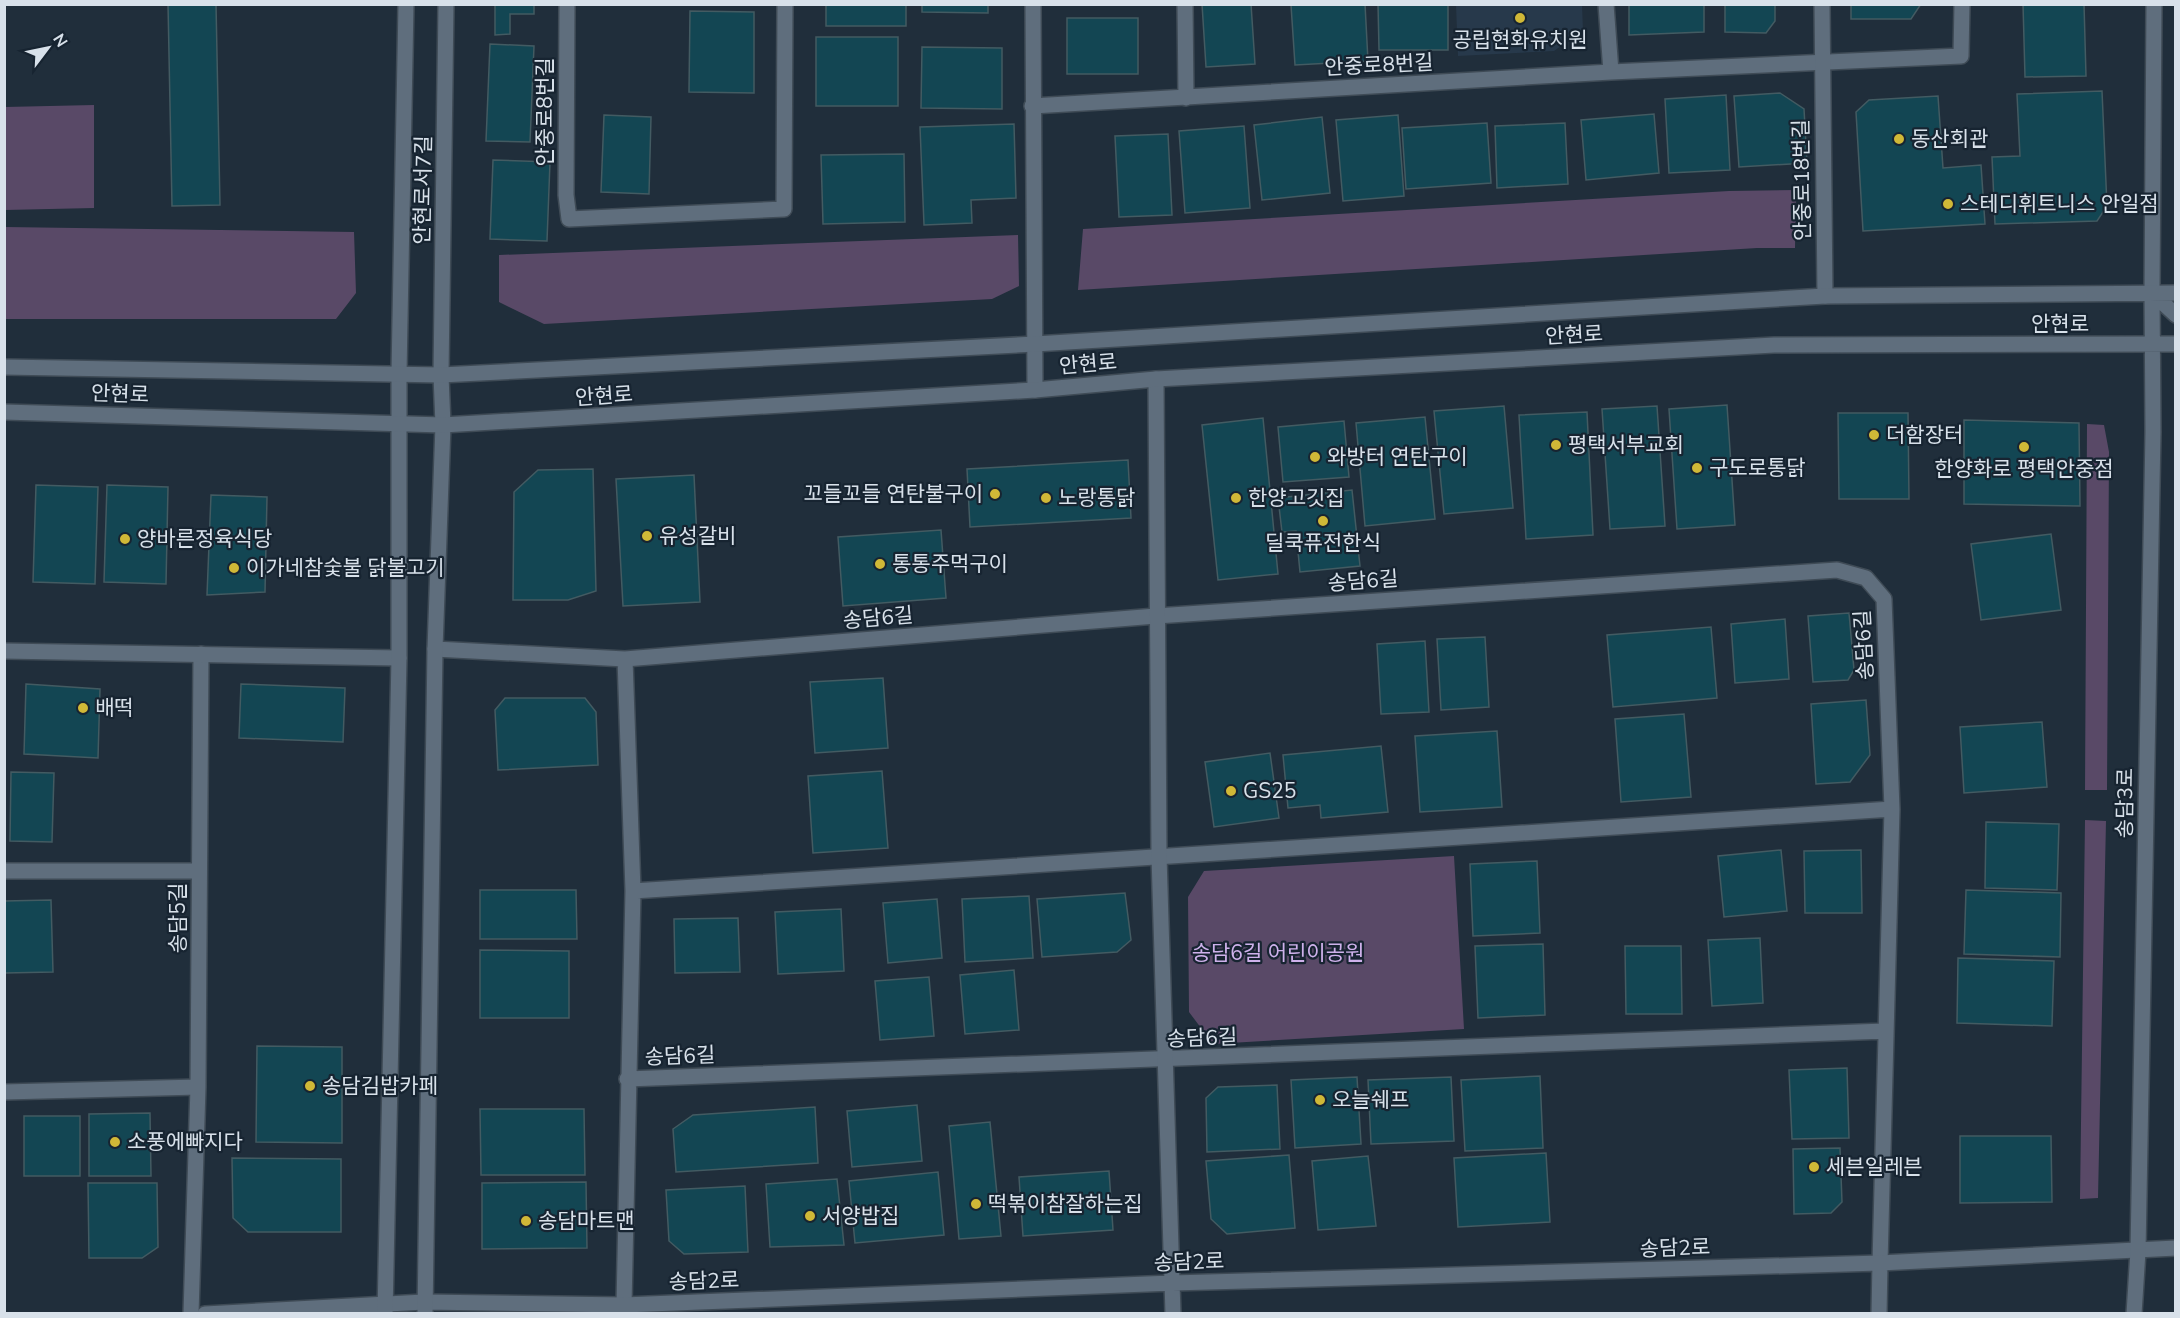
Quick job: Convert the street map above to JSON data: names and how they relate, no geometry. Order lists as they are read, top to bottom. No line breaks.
{"streets":{"street":["안중로8번길","안중로18번길","안현로서7길","안현로","송담6길","송담3로","송담5길","송담2로"]},"crossings":[["안중로8번길","안중로18번길"],["안중로18번길","안현로"],["안현로서7길","안현로"],["안현로서7길","송담6길"],["안현로서7길","송담2로"],["안현로","송담3로"],["송담6길","송담2로"],["송담3로","송담2로"]],"parks":["송담6길 어린이공원"],"places":["공립현화유치원","동산회관","스테디휘트니스 안일점","더함장터","평택서부교회","한양화로 평택안중점","와방터 연탄구이","구도로통닭","꼬들꼬들 연탄불구이","노랑통닭","한양고깃집","딜쿡퓨전한식","유성갈비","양바른정육식당","통통주먹구이","이가네참숯불 닭불고기","배떡","GS25","송담김밥카페","오늘쉐프","소풍에빠지다","세븐일레븐","떡볶이참잘하는집","서양밥집","송담마트맨"],"north":"top right"}
